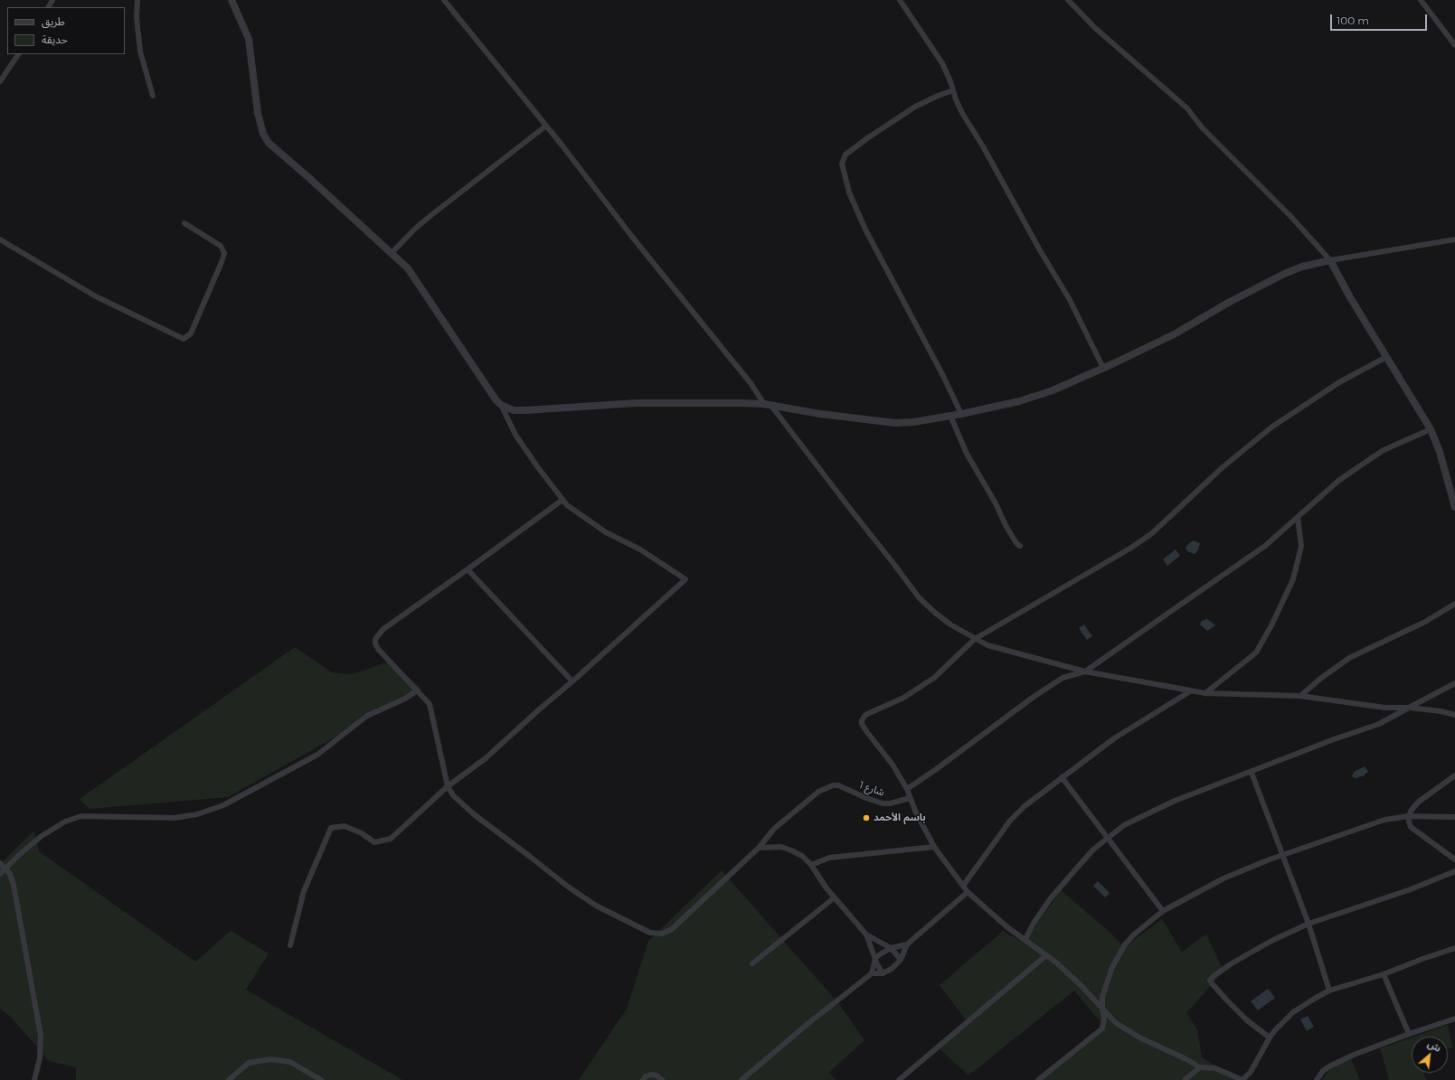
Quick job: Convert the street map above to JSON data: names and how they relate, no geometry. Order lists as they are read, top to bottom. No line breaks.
{"streets":{"street":["شارع 1"]},"places":["باسم الأحمد"],"legend":["طريق","حديقة"],"scale_bar":"100 m","north":"top right"}
